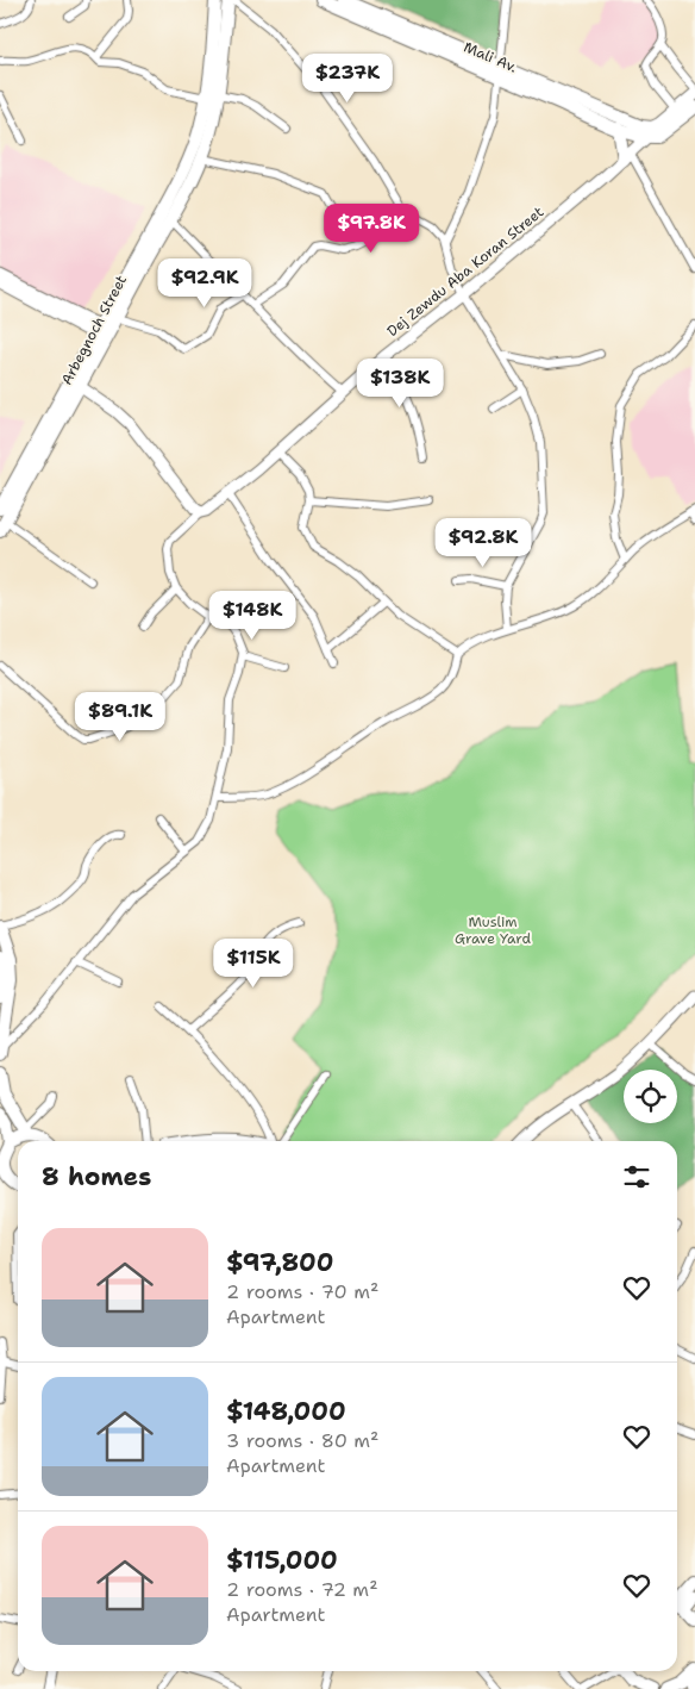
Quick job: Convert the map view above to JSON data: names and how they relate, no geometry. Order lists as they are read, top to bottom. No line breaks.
{"streets":{"main road":["Mali Av.","Dej Zewdu Aba Koran Street","Arbegnoch Street"]},"crossings":[["Mali Av.","Dej Zewdu Aba Koran Street"]],"parks":["Muslim Grave Yard"],"page":{"price":["$237K","$97.8K","$92.9K","$138K","$92.8K","$148K","$89.1K","$115K"],"heading":"8 homes","list":[{"name":"$97,800","note":"2 rooms · 70 m² · Apartment"},{"name":"$148,000","note":"3 rooms · 80 m² · Apartment"},{"name":"$115,000","note":"2 rooms · 72 m² · Apartment"}]}}
